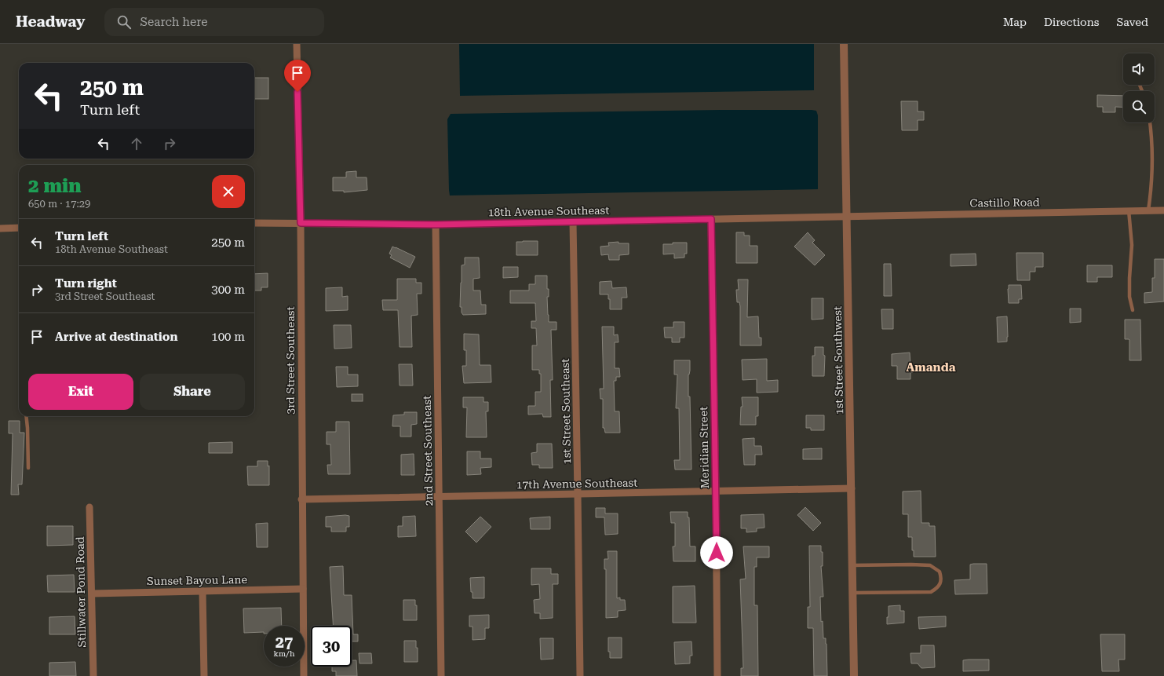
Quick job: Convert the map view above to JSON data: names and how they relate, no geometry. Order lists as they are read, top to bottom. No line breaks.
{"streets":{"street":["Castillo Road","18th Avenue Southeast","3rd Street Southeast","1st Street Southwest","1st Street Southeast","Meridian Street","2nd Street Southeast","17th Avenue Southeast","Sunset Bayou Lane","Stillwater Pond Road"]},"crossings":[["Castillo Road","18th Avenue Southeast"],["Castillo Road","1st Street Southwest"],["18th Avenue Southeast","3rd Street Southeast"],["18th Avenue Southeast","1st Street Southwest"],["18th Avenue Southeast","1st Street Southeast"],["18th Avenue Southeast","Meridian Street"],["18th Avenue Southeast","2nd Street Southeast"],["3rd Street Southeast","17th Avenue Southeast"],["3rd Street Southeast","Sunset Bayou Lane"],["1st Street Southwest","17th Avenue Southeast"],["1st Street Southeast","17th Avenue Southeast"],["Meridian Street","17th Avenue Southeast"],["2nd Street Southeast","17th Avenue Southeast"],["Sunset Bayou Lane","Stillwater Pond Road"]],"districts":["Amanda"],"page":{"header":"Headway","search":"Search here","nav":["Map","Directions","Saved"],"turn":["250 m","Turn left"],"heading":["2 min","650 m · 17:29"],"list":[{"name":"Turn left","note":"18th Avenue Southeast","value":"250 m"},{"name":"Turn right","note":"3rd Street Southeast","value":"300 m"},{"name":"Arrive at destination","value":"100 m"}],"buttons":["Exit","Share"],"speed":"27 km/h","limit":"30"}}
